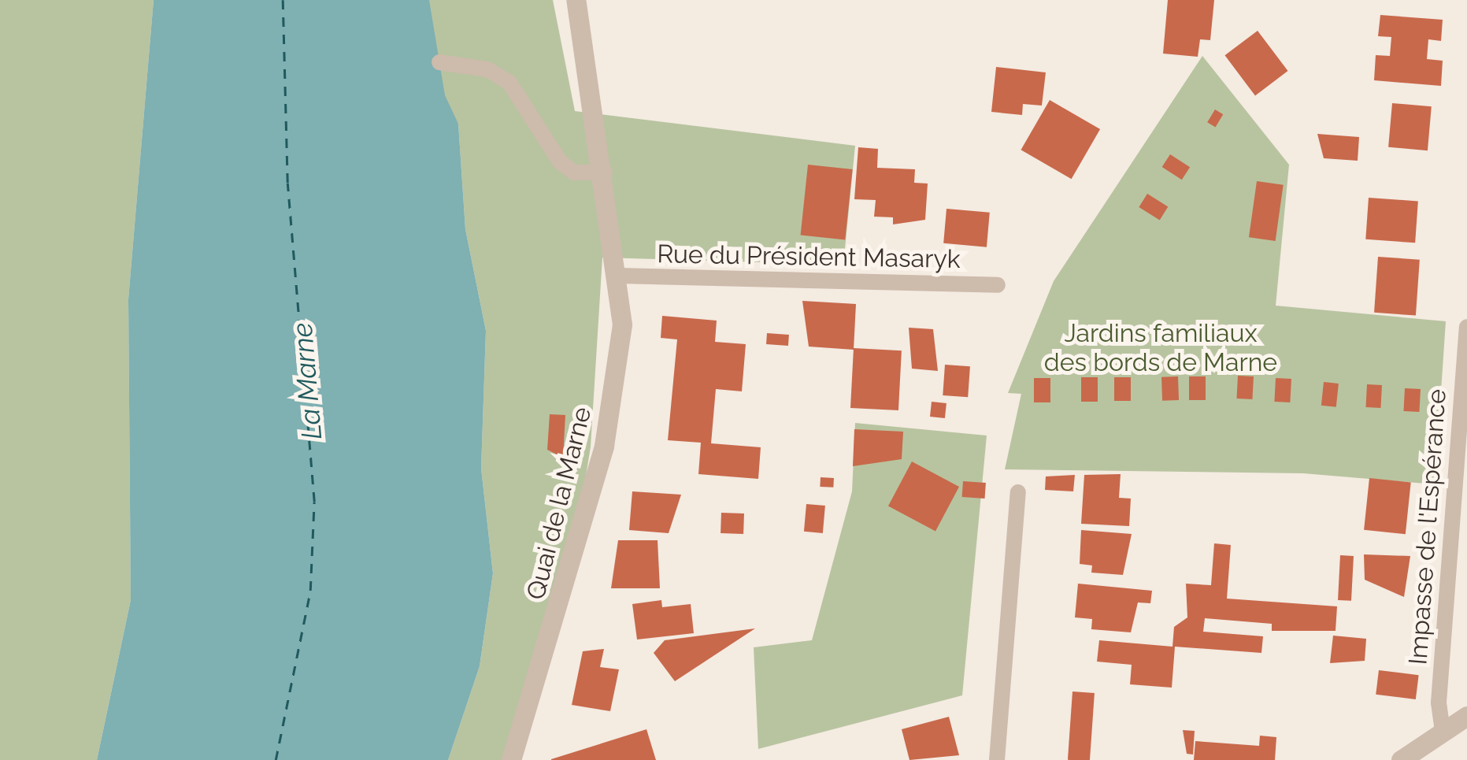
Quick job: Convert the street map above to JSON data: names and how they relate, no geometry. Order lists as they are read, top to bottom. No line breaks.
{"streets":{"street":["Quai de la Marne"],"lane":["Rue du Président Masaryk","Impasse de l'Espérance"]},"crossings":[["Rue du Président Masaryk","Quai de la Marne"]],"water":["La Marne"],"parks":["Jardins familiaux des bords de Marne"]}
